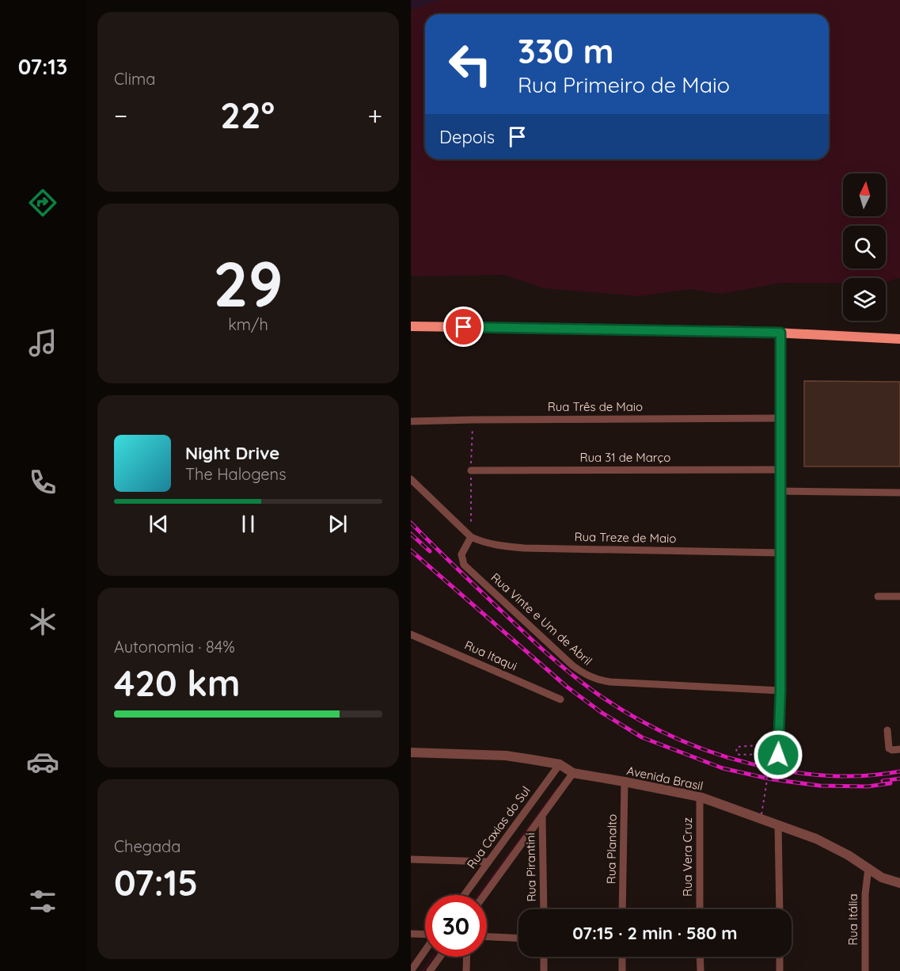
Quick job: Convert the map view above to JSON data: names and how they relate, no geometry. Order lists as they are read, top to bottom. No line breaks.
{"streets":{"street":["Rua Três de Maio","Rua 31 de Março","Rua Treze de Maio","Rua Vinte e Um de Abril","Rua Itaqui","Avenida Brasil","Rua Caxias do Sul","Rua Planalto","Rua Vera Cruz","Rua Pirantini","Rua Itália"]},"crossings":[["Rua Treze de Maio","Rua Vinte e Um de Abril"],["Avenida Brasil","Rua Caxias do Sul"],["Avenida Brasil","Rua Planalto"],["Avenida Brasil","Rua Vera Cruz"],["Avenida Brasil","Rua Itália"]],"north":"top","page":{"tabs":"07:13","tile":["Clima",["29","km/h"],["Autonomia · 84%","420 km"],["Chegada","07:15"]],"turn":["330 m","Rua Primeiro de Maio"],"heat":["−","22°","+"],"then":"Depois","song":["Night Drive","The Halogens"],"limit":"30","trip":"07:15 · 2 min · 580 m"}}
